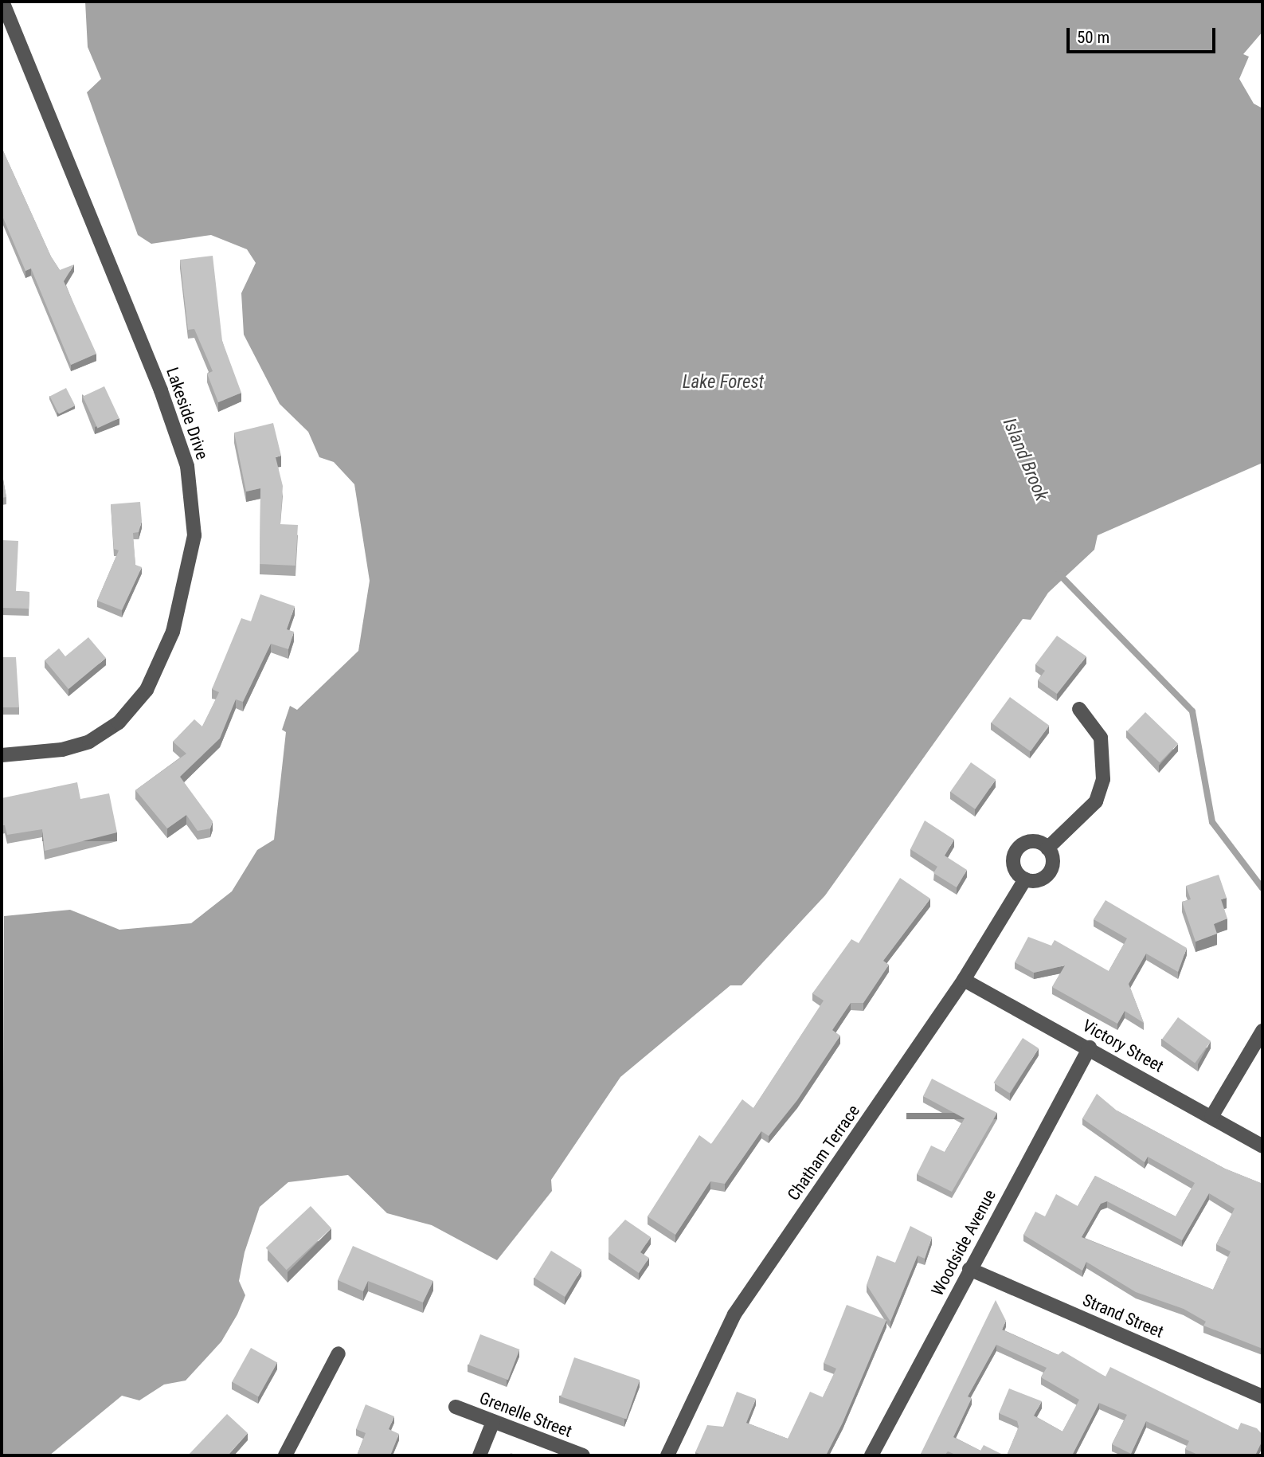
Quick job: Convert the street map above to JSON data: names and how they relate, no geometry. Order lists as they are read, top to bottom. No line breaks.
{"streets":{"street":["Lakeside Drive","Victory Street","Chatham Terrace","Woodside Avenue","Strand Street","Grenelle Street"]},"crossings":[["Victory Street","Chatham Terrace"],["Victory Street","Woodside Avenue"],["Woodside Avenue","Strand Street"]],"water":["Lake Forest","Island Brook"],"scale_bar":"50 m"}
